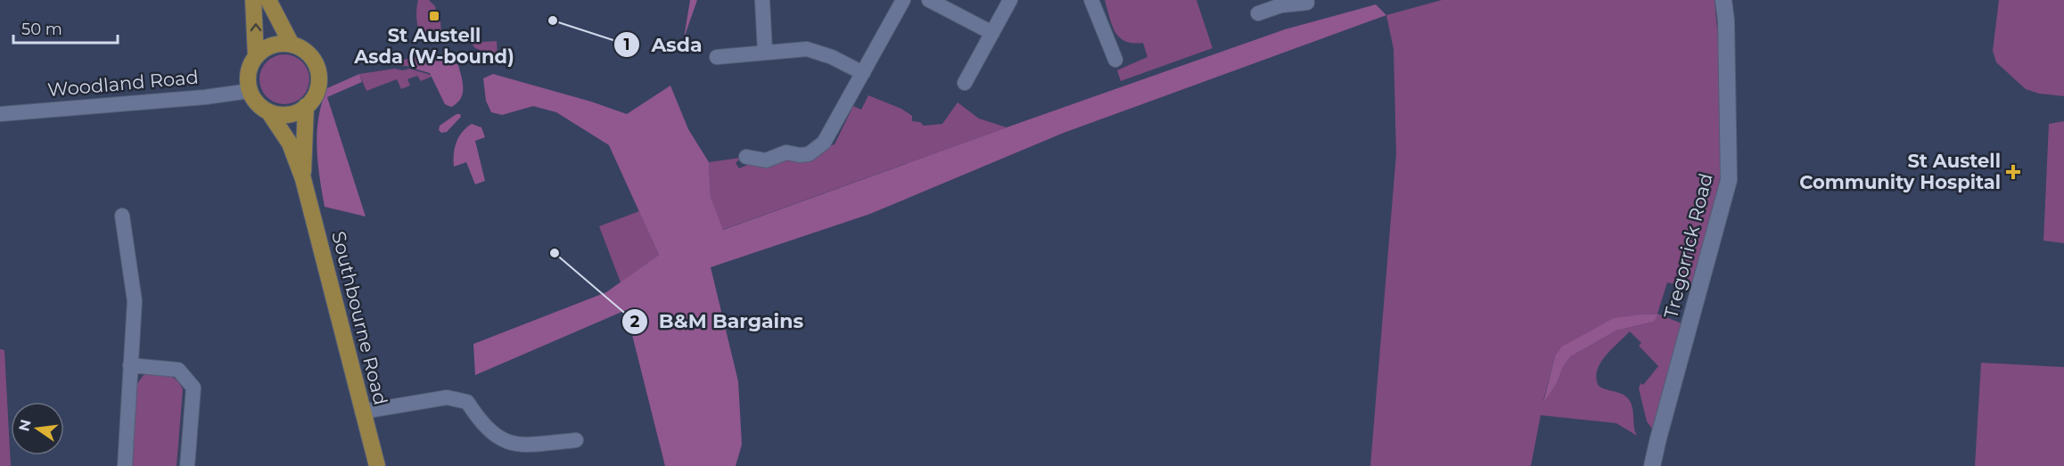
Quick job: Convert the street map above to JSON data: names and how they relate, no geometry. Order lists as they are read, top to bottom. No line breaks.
{"streets":{"highway":["Southbourne Road"],"street":["Woodland Road","Tregorrick Road"]},"crossings":[["Woodland Road","Southbourne Road"]],"places":{"transit":["St Austell Asda (W-bound)"],"other":["Asda","B&M Bargains"],"health":["St Austell Community Hospital"]},"scale_bar":"50 m","north":"left"}
